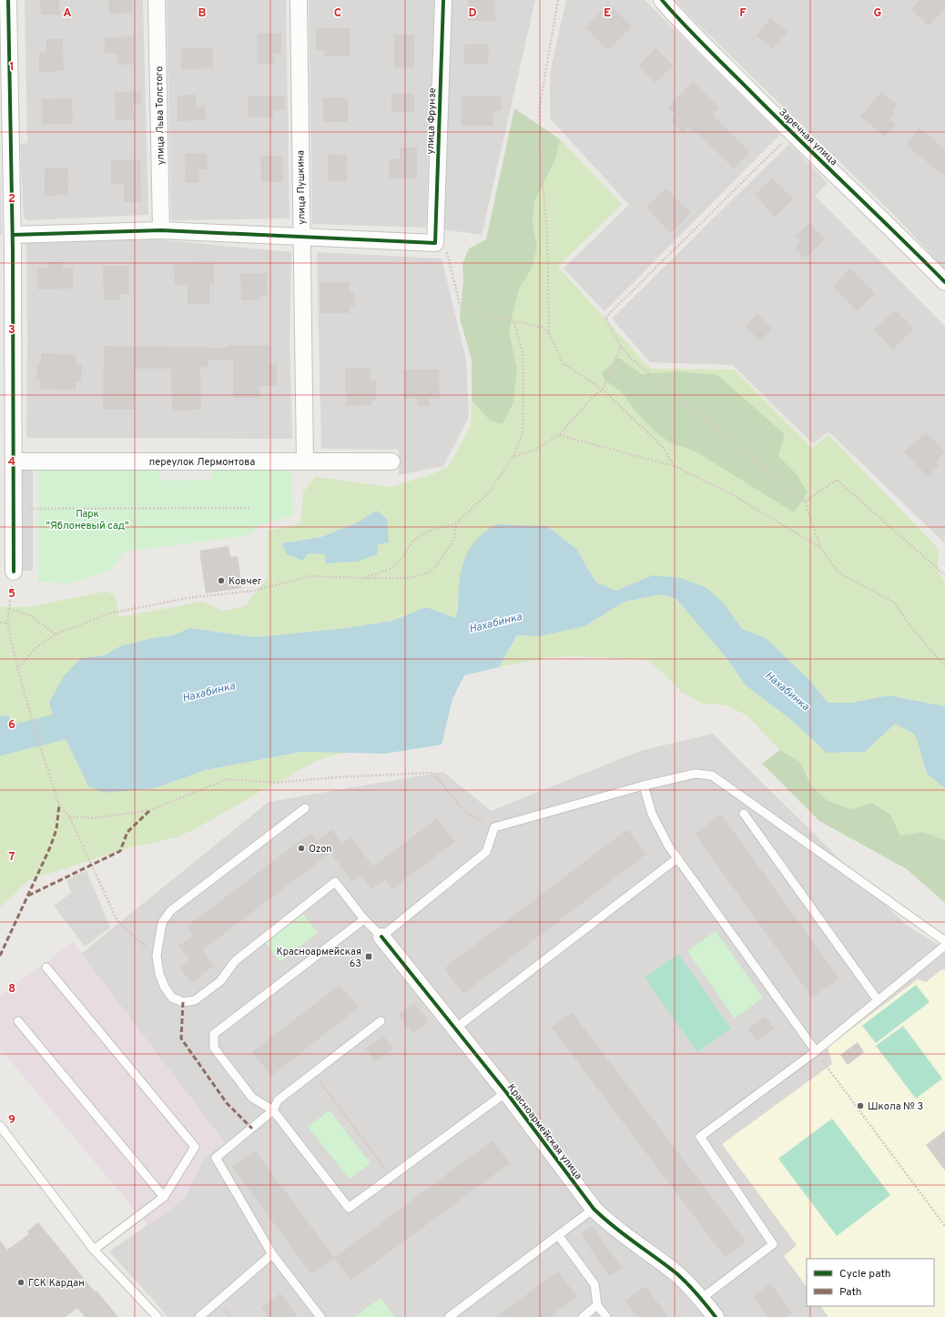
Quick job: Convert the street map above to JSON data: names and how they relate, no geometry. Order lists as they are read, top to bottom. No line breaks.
{"streets":{"street":["улица Льва Толстого","улица Фрунзе","Заречная улица","улица Пушкина","переулок Лермонтова","Красноармейская улица"]},"crossings":[["улица Пушкина","переулок Лермонтова"]],"water":["Нахабинка"],"parks":["Парк \"Яблоневый сад\""],"places":{"other":["Ковчег","Ozon","Школа № 3","ГСК Кардан"],"transit":["Красноармейская 63"]},"legend":["Cycle path","Path"],"grid":{"columns":["A","B","C","D","E","F","G"],"rows":["1","2","3","4","5","6","7","8","9"]}}
